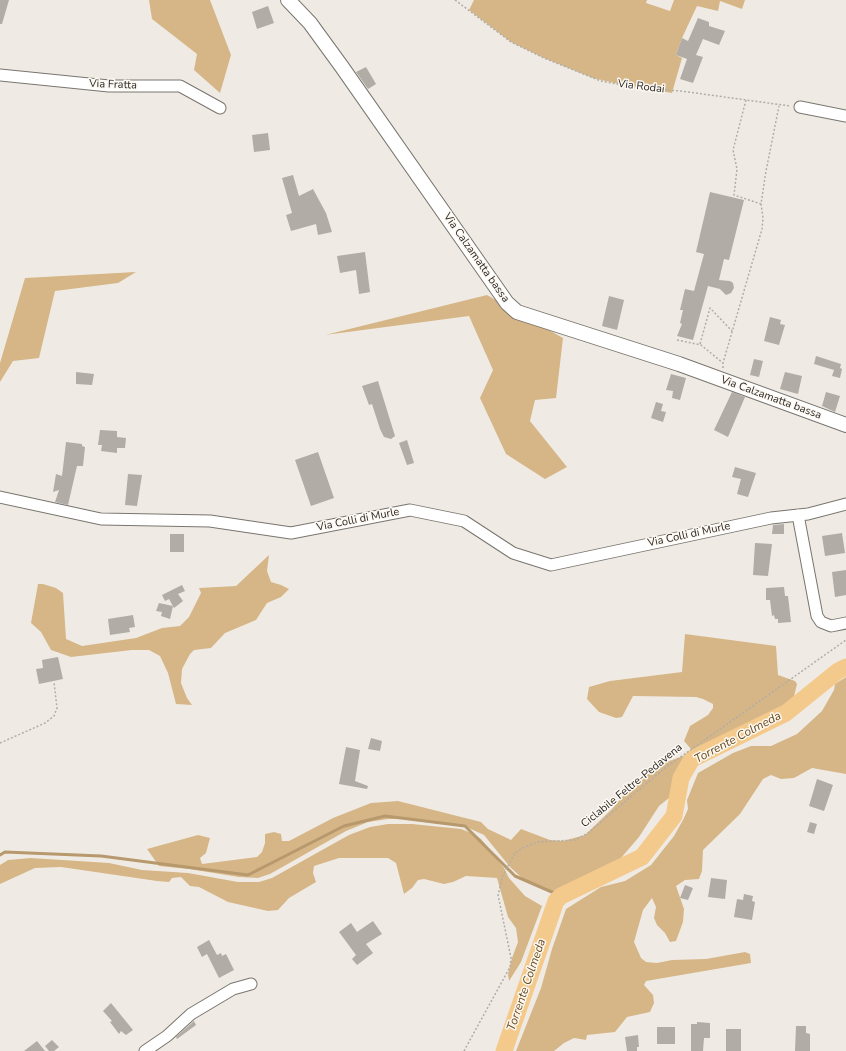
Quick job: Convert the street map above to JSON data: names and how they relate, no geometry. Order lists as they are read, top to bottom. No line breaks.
{"streets":{"street":["Via Fratta","Via Calzamatta bassa","Via Colli di Murle"],"path":["Via Rodai","Ciclabile Feltre-Pedavena"]},"water":["Torrente Colmeda"]}
